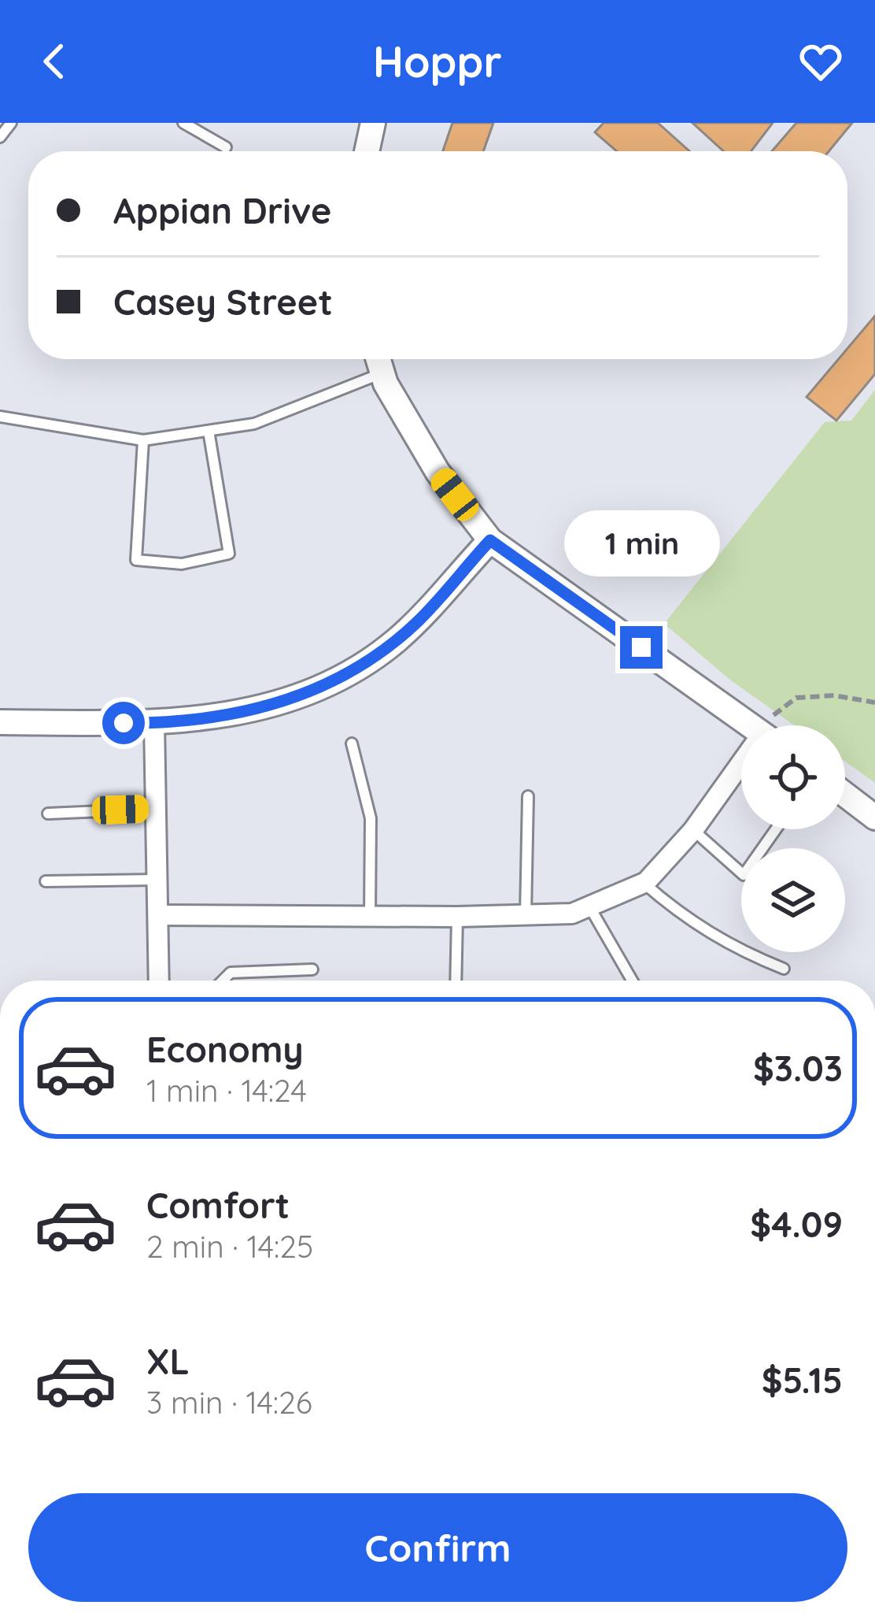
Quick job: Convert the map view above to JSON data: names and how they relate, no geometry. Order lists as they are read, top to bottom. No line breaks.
{"page":{"header":"Hoppr","banner":["Appian Drive","Casey Street"],"bubble":"1 min","list":[{"name":"Economy","note":"1 min · 14:24","value":"$3.03"},{"name":"Comfort","note":"2 min · 14:25","value":"$4.09"},{"name":"XL","note":"3 min · 14:26","value":"$5.15"}],"buttons":"Confirm"}}
